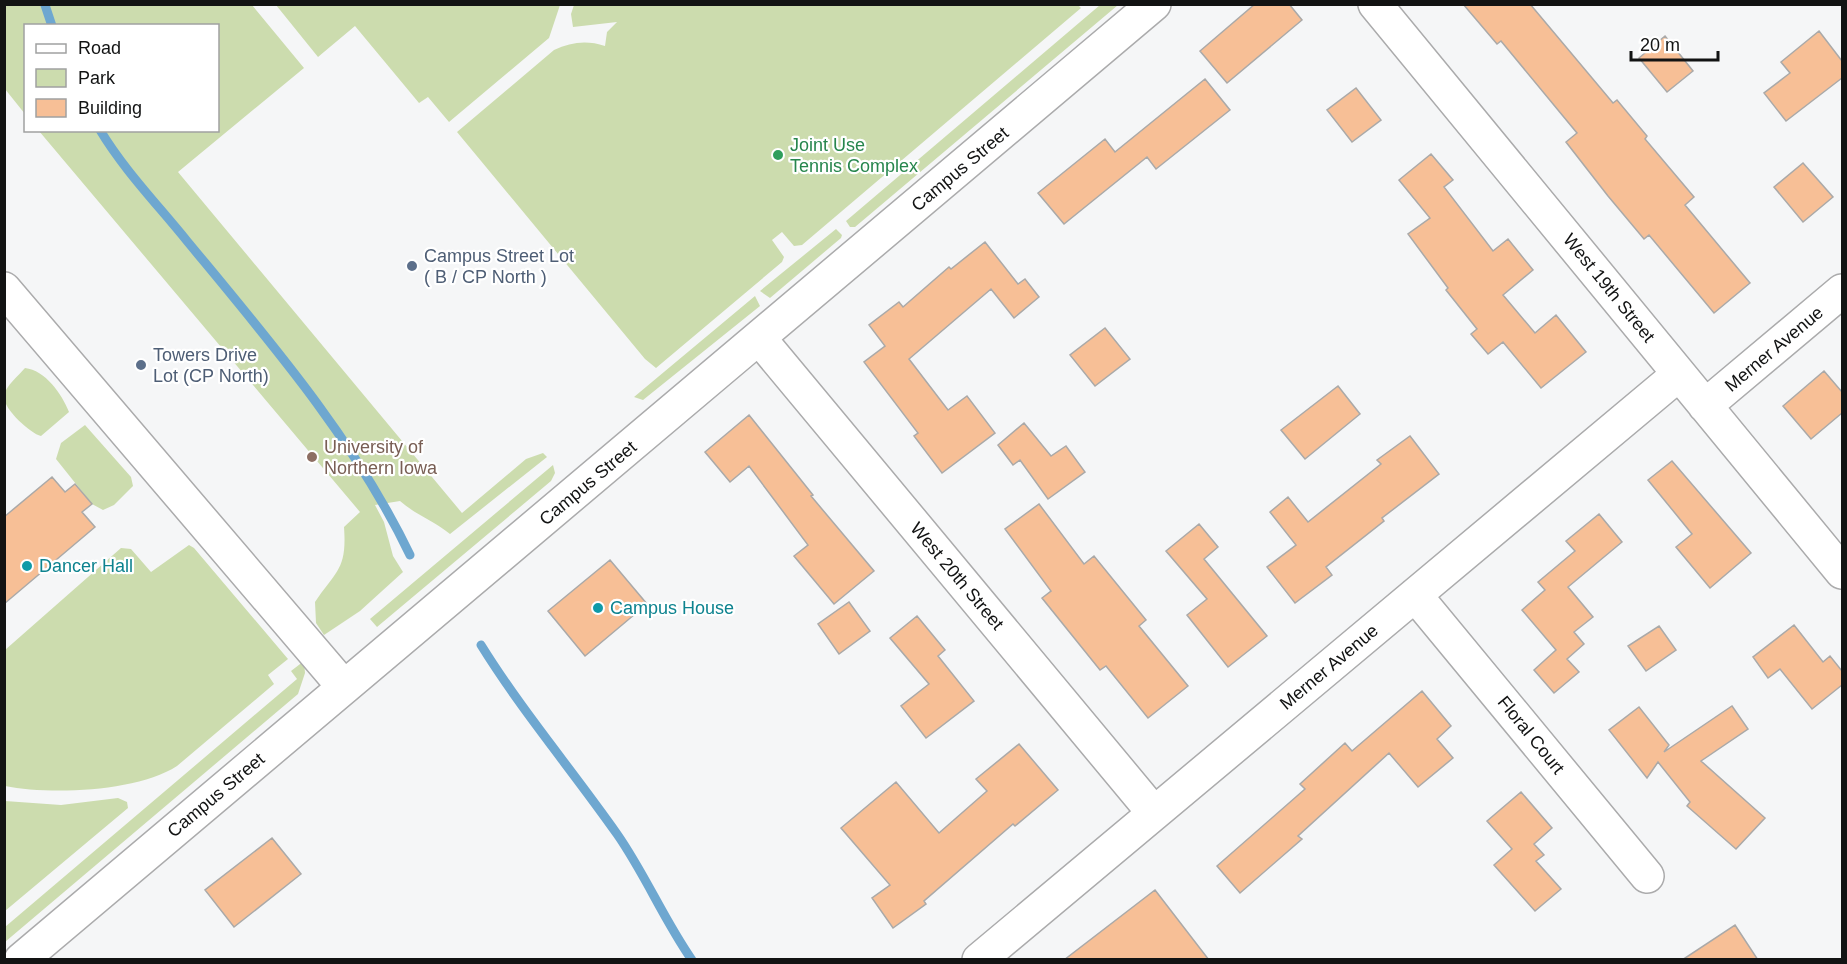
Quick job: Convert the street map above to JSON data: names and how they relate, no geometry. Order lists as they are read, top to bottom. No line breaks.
{"streets":{"street":["Campus Street","West 19th Street","Merner Avenue","West 20th Street","Floral Court"]},"crossings":[["Campus Street","West 20th Street"],["West 19th Street","Merner Avenue"],["Merner Avenue","West 20th Street"],["Merner Avenue","Floral Court"]],"places":["Joint Use Tennis Complex","Campus Street Lot ( B / CP North )","Towers Drive Lot (CP North)","University of Northern Iowa","Dancer Hall","Campus House"],"legend":["Road","Park","Building"],"scale_bar":"20 m"}
